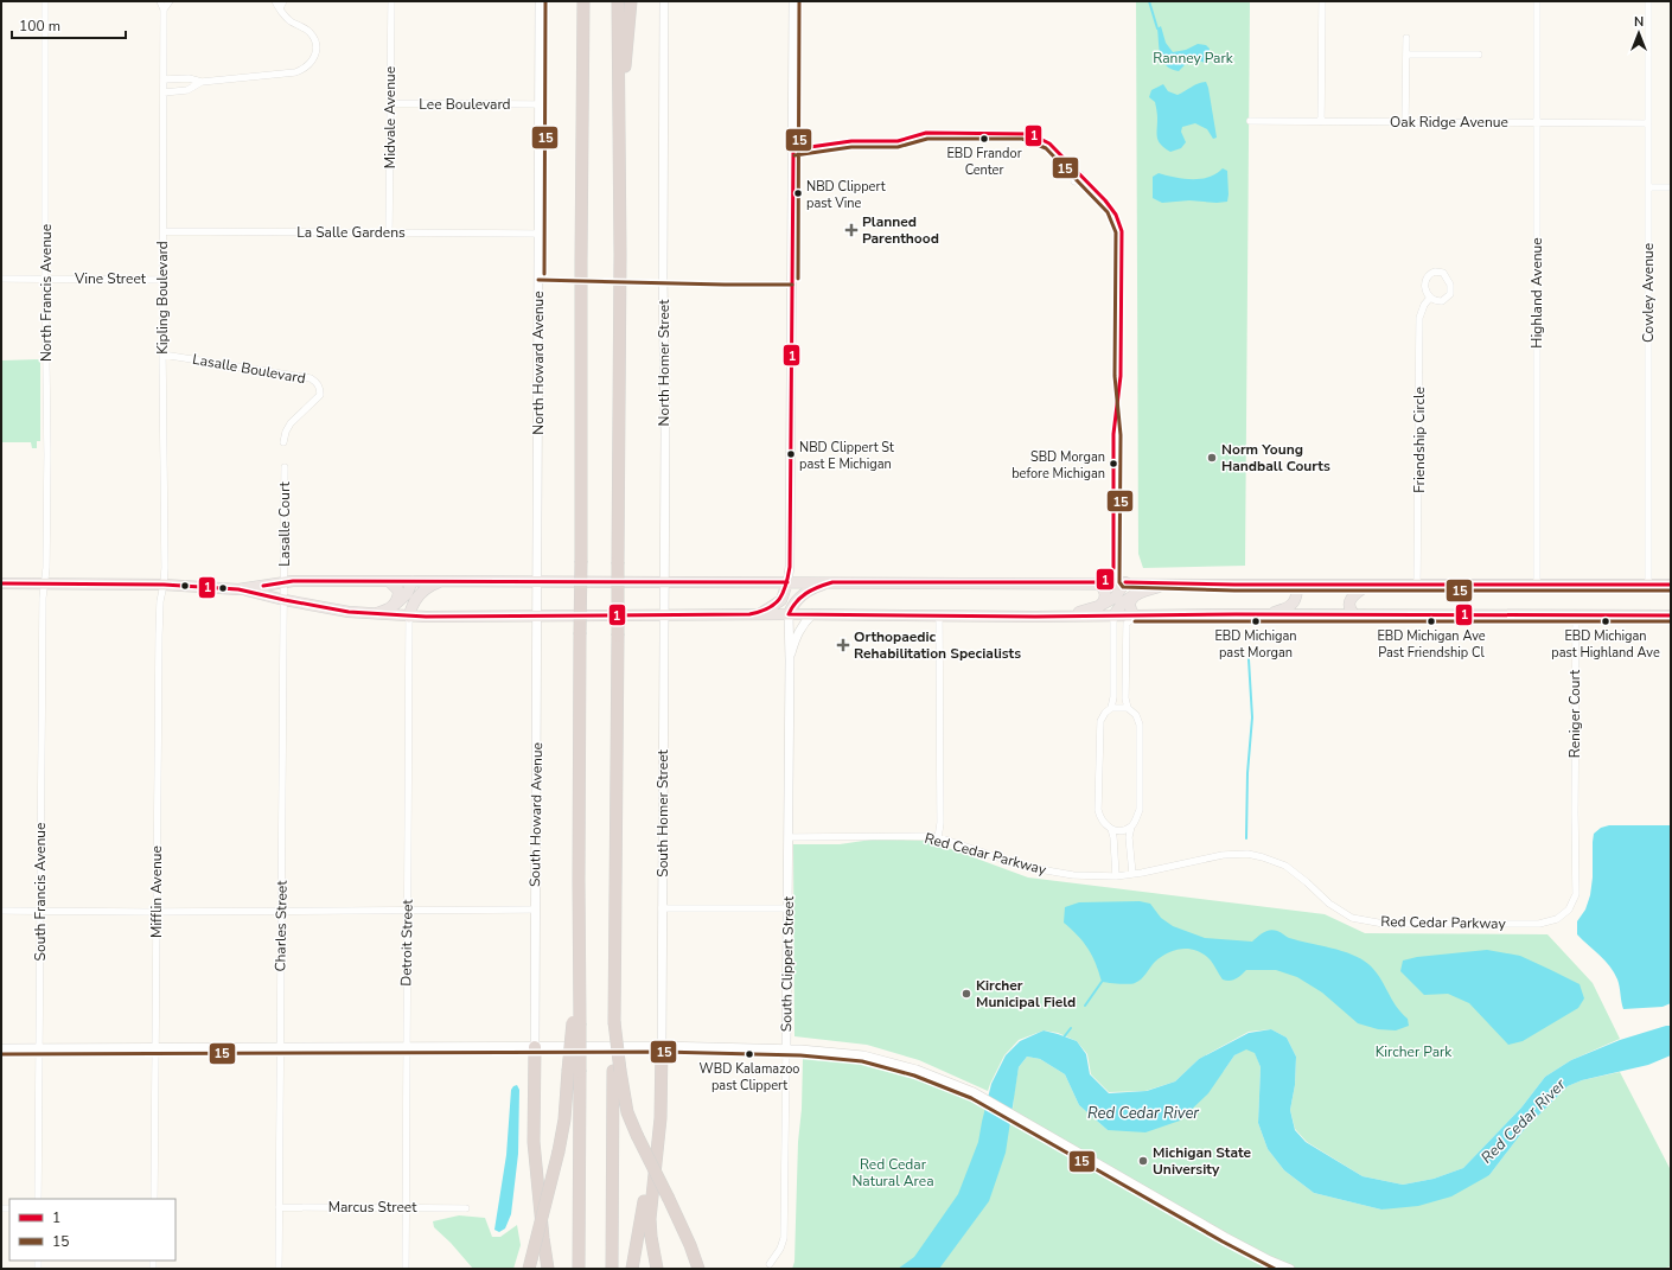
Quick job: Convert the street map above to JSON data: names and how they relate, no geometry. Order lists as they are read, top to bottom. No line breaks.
{"streets":{"street":["Lee Boulevard","Midvale Avenue","Oak Ridge Avenue","La Salle Gardens","Vine Street","North Francis Avenue","Highland Avenue","Cowley Avenue","Kipling Boulevard","North Howard Avenue","North Homer Street","Lasalle Boulevard","Friendship Circle","Lasalle Court","Reniger Court","South Homer Street","South Howard Avenue","Red Cedar Parkway","South Francis Avenue","Mifflin Avenue","Charles Street","Detroit Street","South Clippert Street","Marcus Street"]},"crossings":[["Lee Boulevard","Midvale Avenue"],["Lee Boulevard","North Howard Avenue"],["Midvale Avenue","La Salle Gardens"],["Oak Ridge Avenue","Highland Avenue"],["Oak Ridge Avenue","Cowley Avenue"],["La Salle Gardens","Kipling Boulevard"],["La Salle Gardens","North Howard Avenue"],["Vine Street","North Francis Avenue"],["Vine Street","Kipling Boulevard"],["North Francis Avenue","South Francis Avenue"],["Kipling Boulevard","Lasalle Boulevard"],["Kipling Boulevard","Mifflin Avenue"],["North Howard Avenue","South Howard Avenue"],["North Homer Street","South Homer Street"],["Lasalle Court","Charles Street"],["Reniger Court","Red Cedar Parkway"],["Red Cedar Parkway","South Clippert Street"],["Charles Street","Marcus Street"],["Detroit Street","Marcus Street"]],"water":["Red Cedar River"],"parks":["Ranney Park","Kircher Park","Red Cedar Natural Area"],"places":{"other":["EBD Frandor Center","NBD Clippert past Vine","NBD Clippert St past E Michigan","Norm Young Handball Courts","SBD Morgan before Michigan","EBD Michigan past Morgan","EBD Michigan Ave Past Friendship Cl","EBD Michigan past Highland Ave","Kircher Municipal Field","WBD Kalamazoo past Clippert","Michigan State University"],"health":["Planned Parenthood","Orthopaedic Rehabilitation Specialists"]},"lines":["transit line 15","transit line 1"],"legend":["1","15"],"scale_bar":"100 m","north":"top"}
